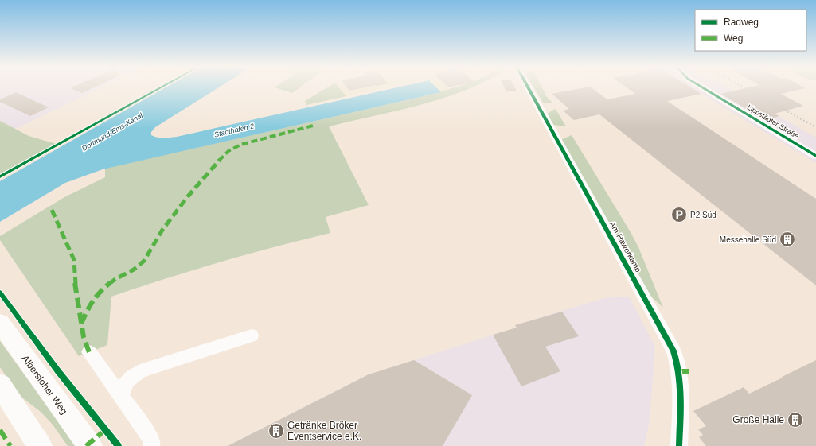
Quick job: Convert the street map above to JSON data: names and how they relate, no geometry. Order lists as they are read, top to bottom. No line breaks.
{"streets":{"main road":["Albersloher Weg"],"street":["Lippstädter Straße","Am Hawerkamp"]},"water":["Stadthafen 2","Dortmund-Ems-Kanal"],"places":{"parking":["P2 Süd"],"building":["Messehalle Süd","Große Halle","Getränke Bröker Eventservice e.K."]},"legend":["Radweg","Weg"]}
